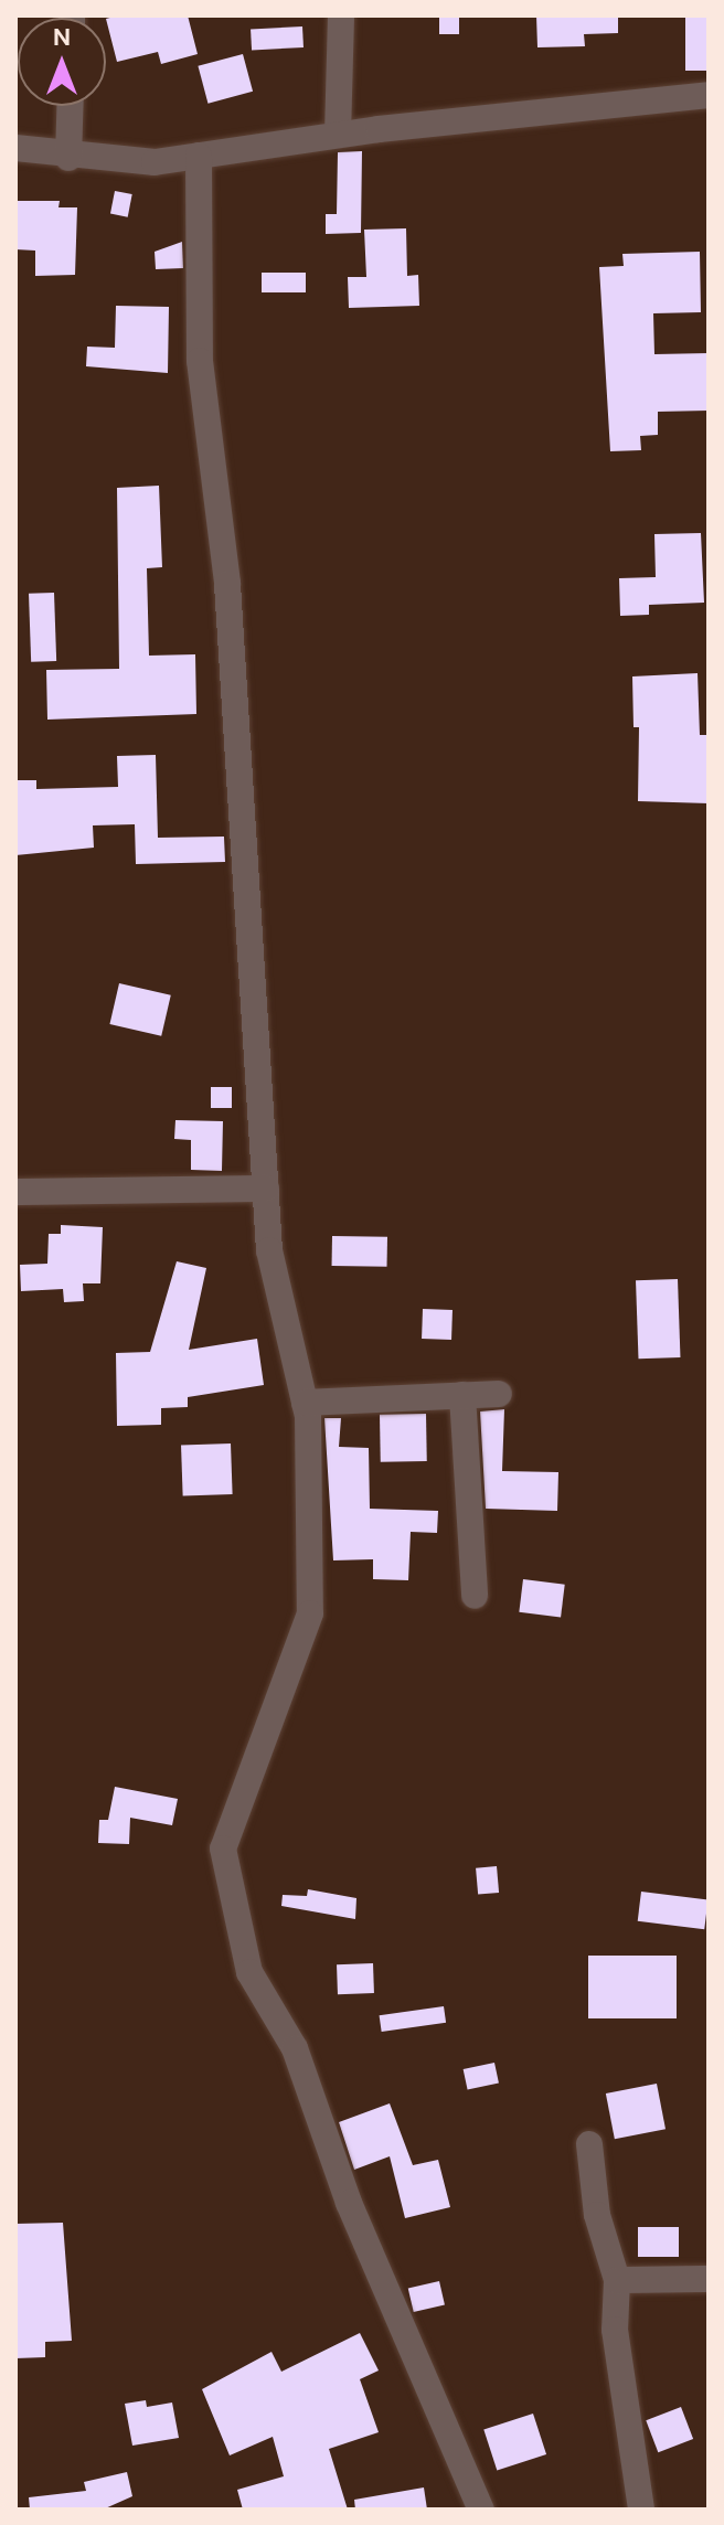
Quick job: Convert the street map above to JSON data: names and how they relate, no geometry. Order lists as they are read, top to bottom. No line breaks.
{"north":"top"}
